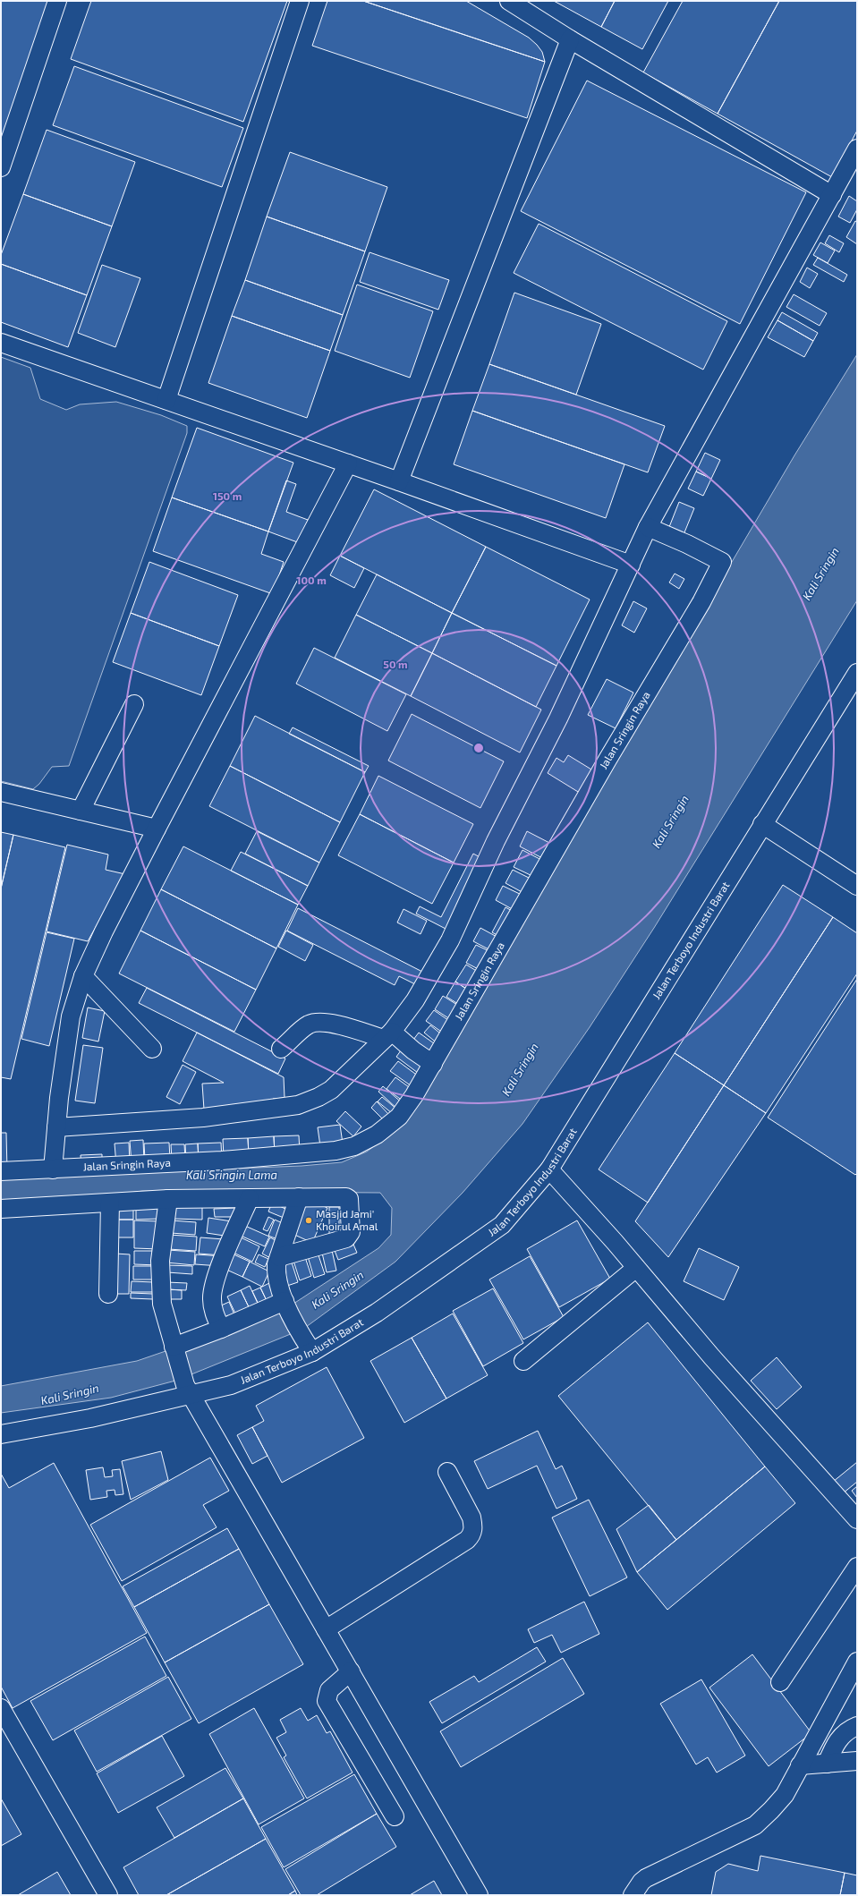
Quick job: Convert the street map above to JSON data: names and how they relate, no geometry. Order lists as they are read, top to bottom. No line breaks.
{"streets":{"street":["Jalan Sringin Raya","Jalan Terboyo Industri Barat"]},"water":["Kali Sringin","Kali Sringin Lama"],"places":["Masjid Jami' Khoirul Amal"],"rings":["150 m","100 m","50 m"]}
